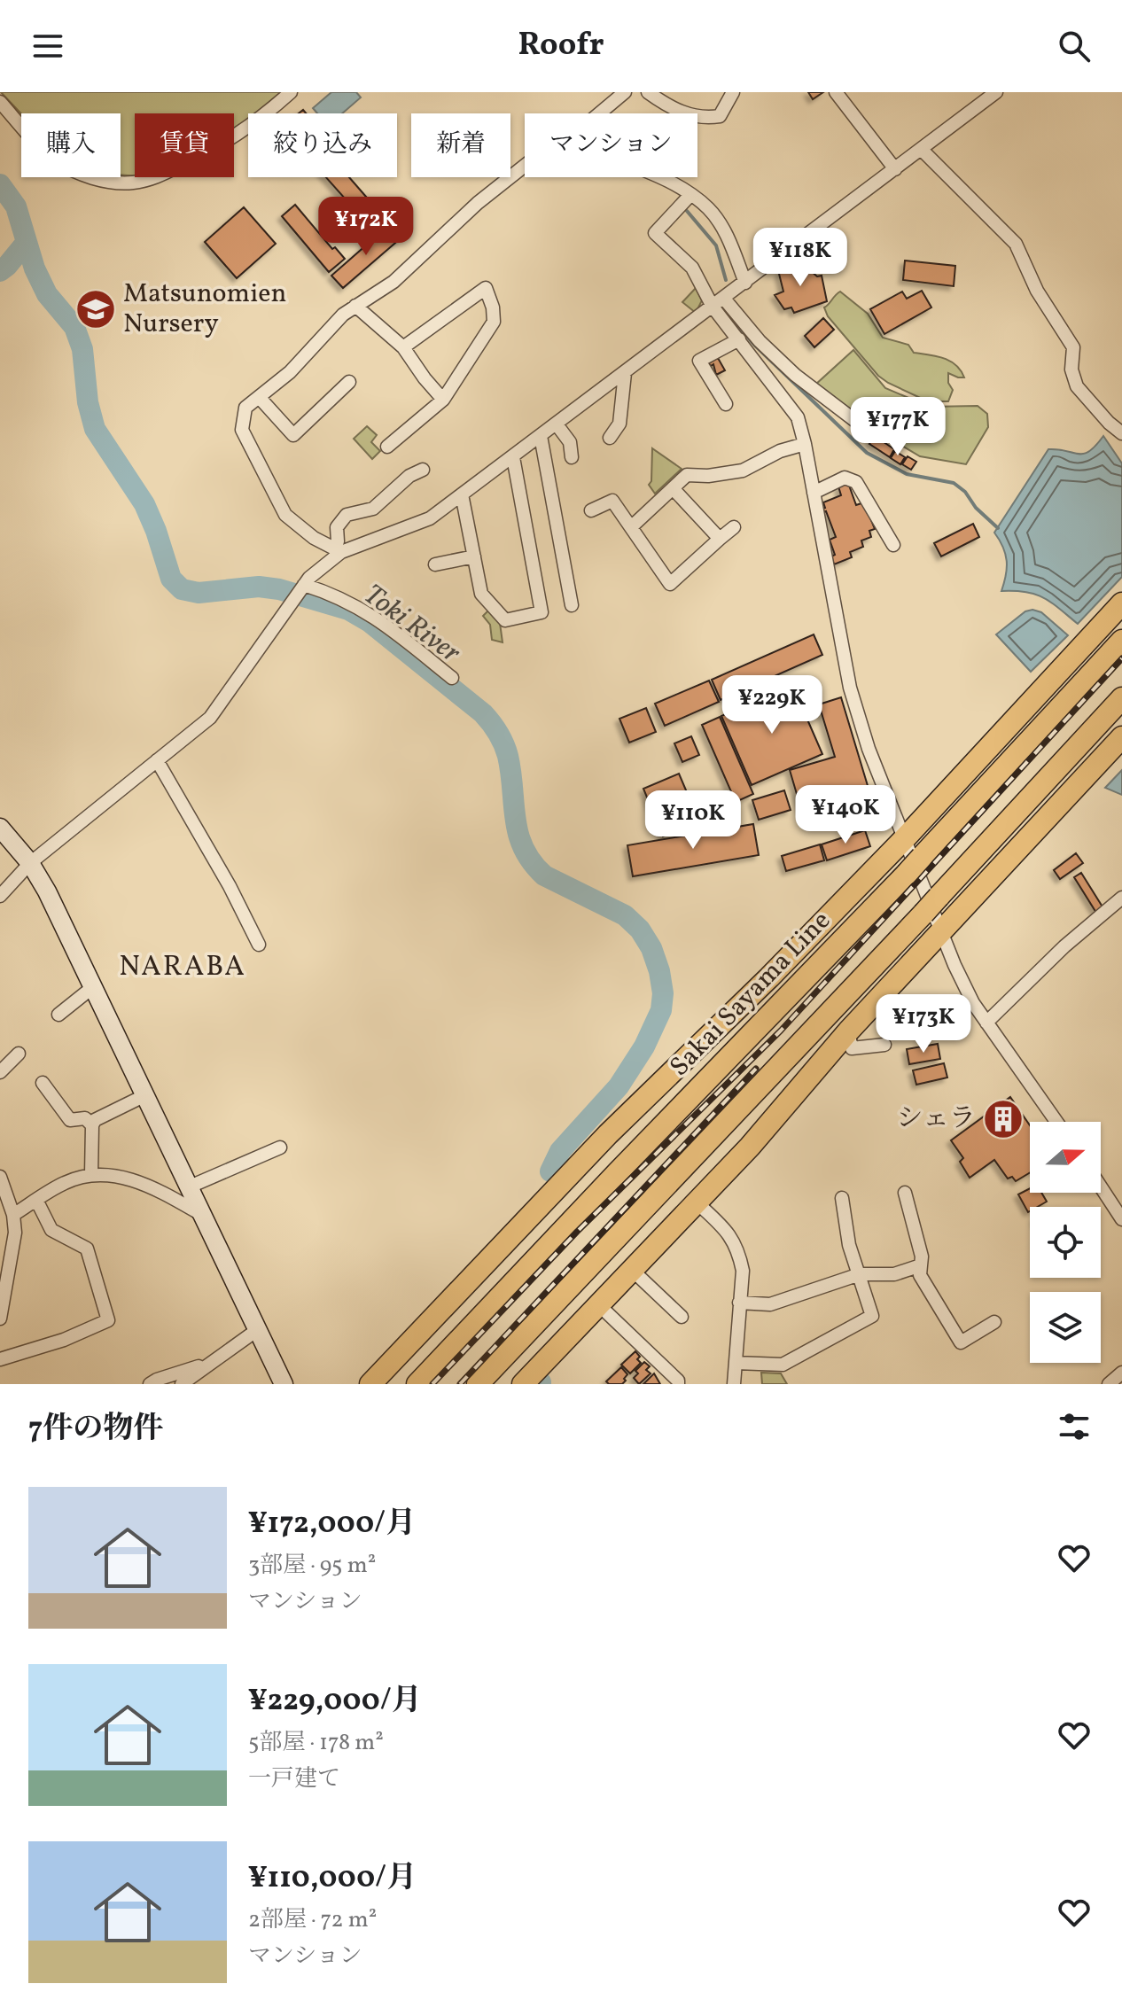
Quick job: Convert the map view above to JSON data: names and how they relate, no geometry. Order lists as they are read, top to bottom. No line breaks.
{"streets":{"main road":["Sakai Sayama Line"]},"districts":["NARABA"],"water":["Toki River"],"places":{"school or university":["Matsunomien Nursery"],"building":["シェラ"]},"north":"right","page":{"header":"Roofr","chip":["購入","賃貸","絞り込み","新着","マンション"],"price":["¥172K","¥118K","¥177K","¥229K","¥140K","¥110K","¥173K"],"heading":"7件の物件","list":[{"name":"¥172,000/月","note":"3部屋 · 95 m² · マンション"},{"name":"¥229,000/月","note":"5部屋 · 178 m² · 一戸建て"},{"name":"¥110,000/月","note":"2部屋 · 72 m² · マンション"}]}}
